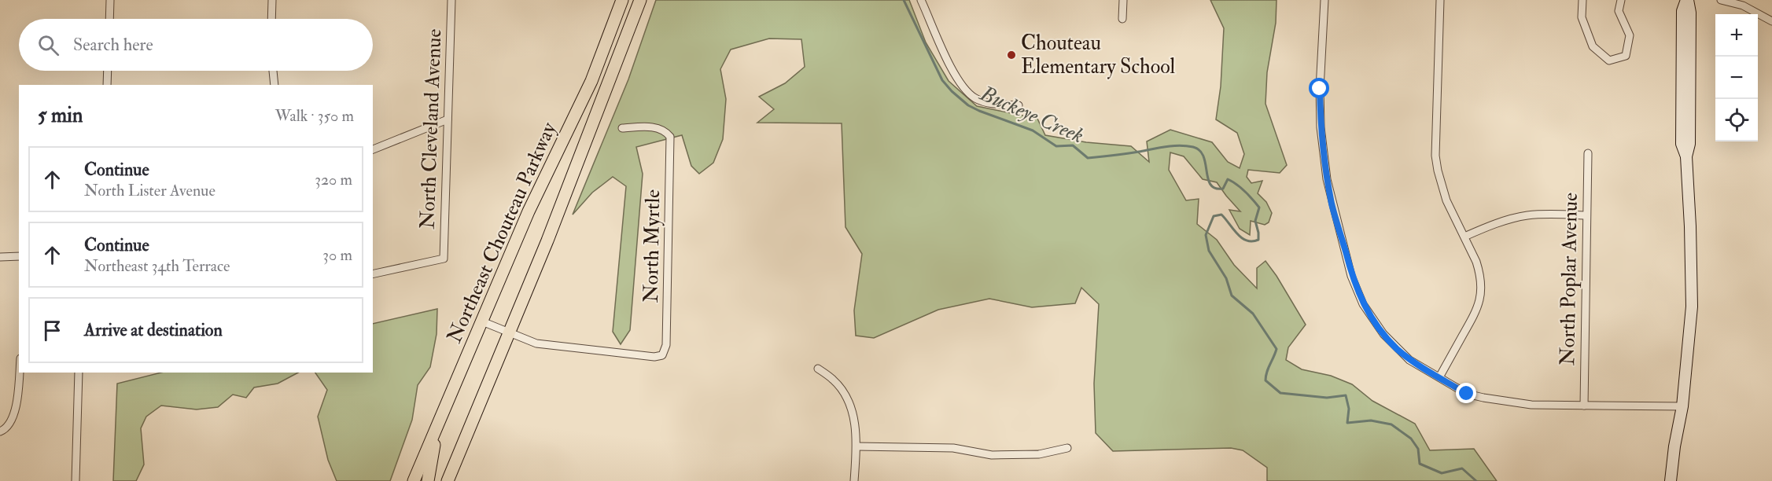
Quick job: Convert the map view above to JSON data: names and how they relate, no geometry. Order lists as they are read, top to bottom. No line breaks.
{"streets":{"main road":["Northeast Chouteau Parkway"],"street":["North Cleveland Avenue","North Myrtle","North Poplar Avenue"]},"crossings":[["Northeast Chouteau Parkway","North Myrtle"]],"water":["Buckeye Creek"],"places":["Chouteau Elementary School"],"page":{"map_buttons":["+","−"],"search":"Search here","heading":["5 min","Walk · 350 m"],"list":[["Continue","North Lister Avenue","320 m"],["Continue","Northeast 34th Terrace","30 m"],"Arrive at destination"]}}
